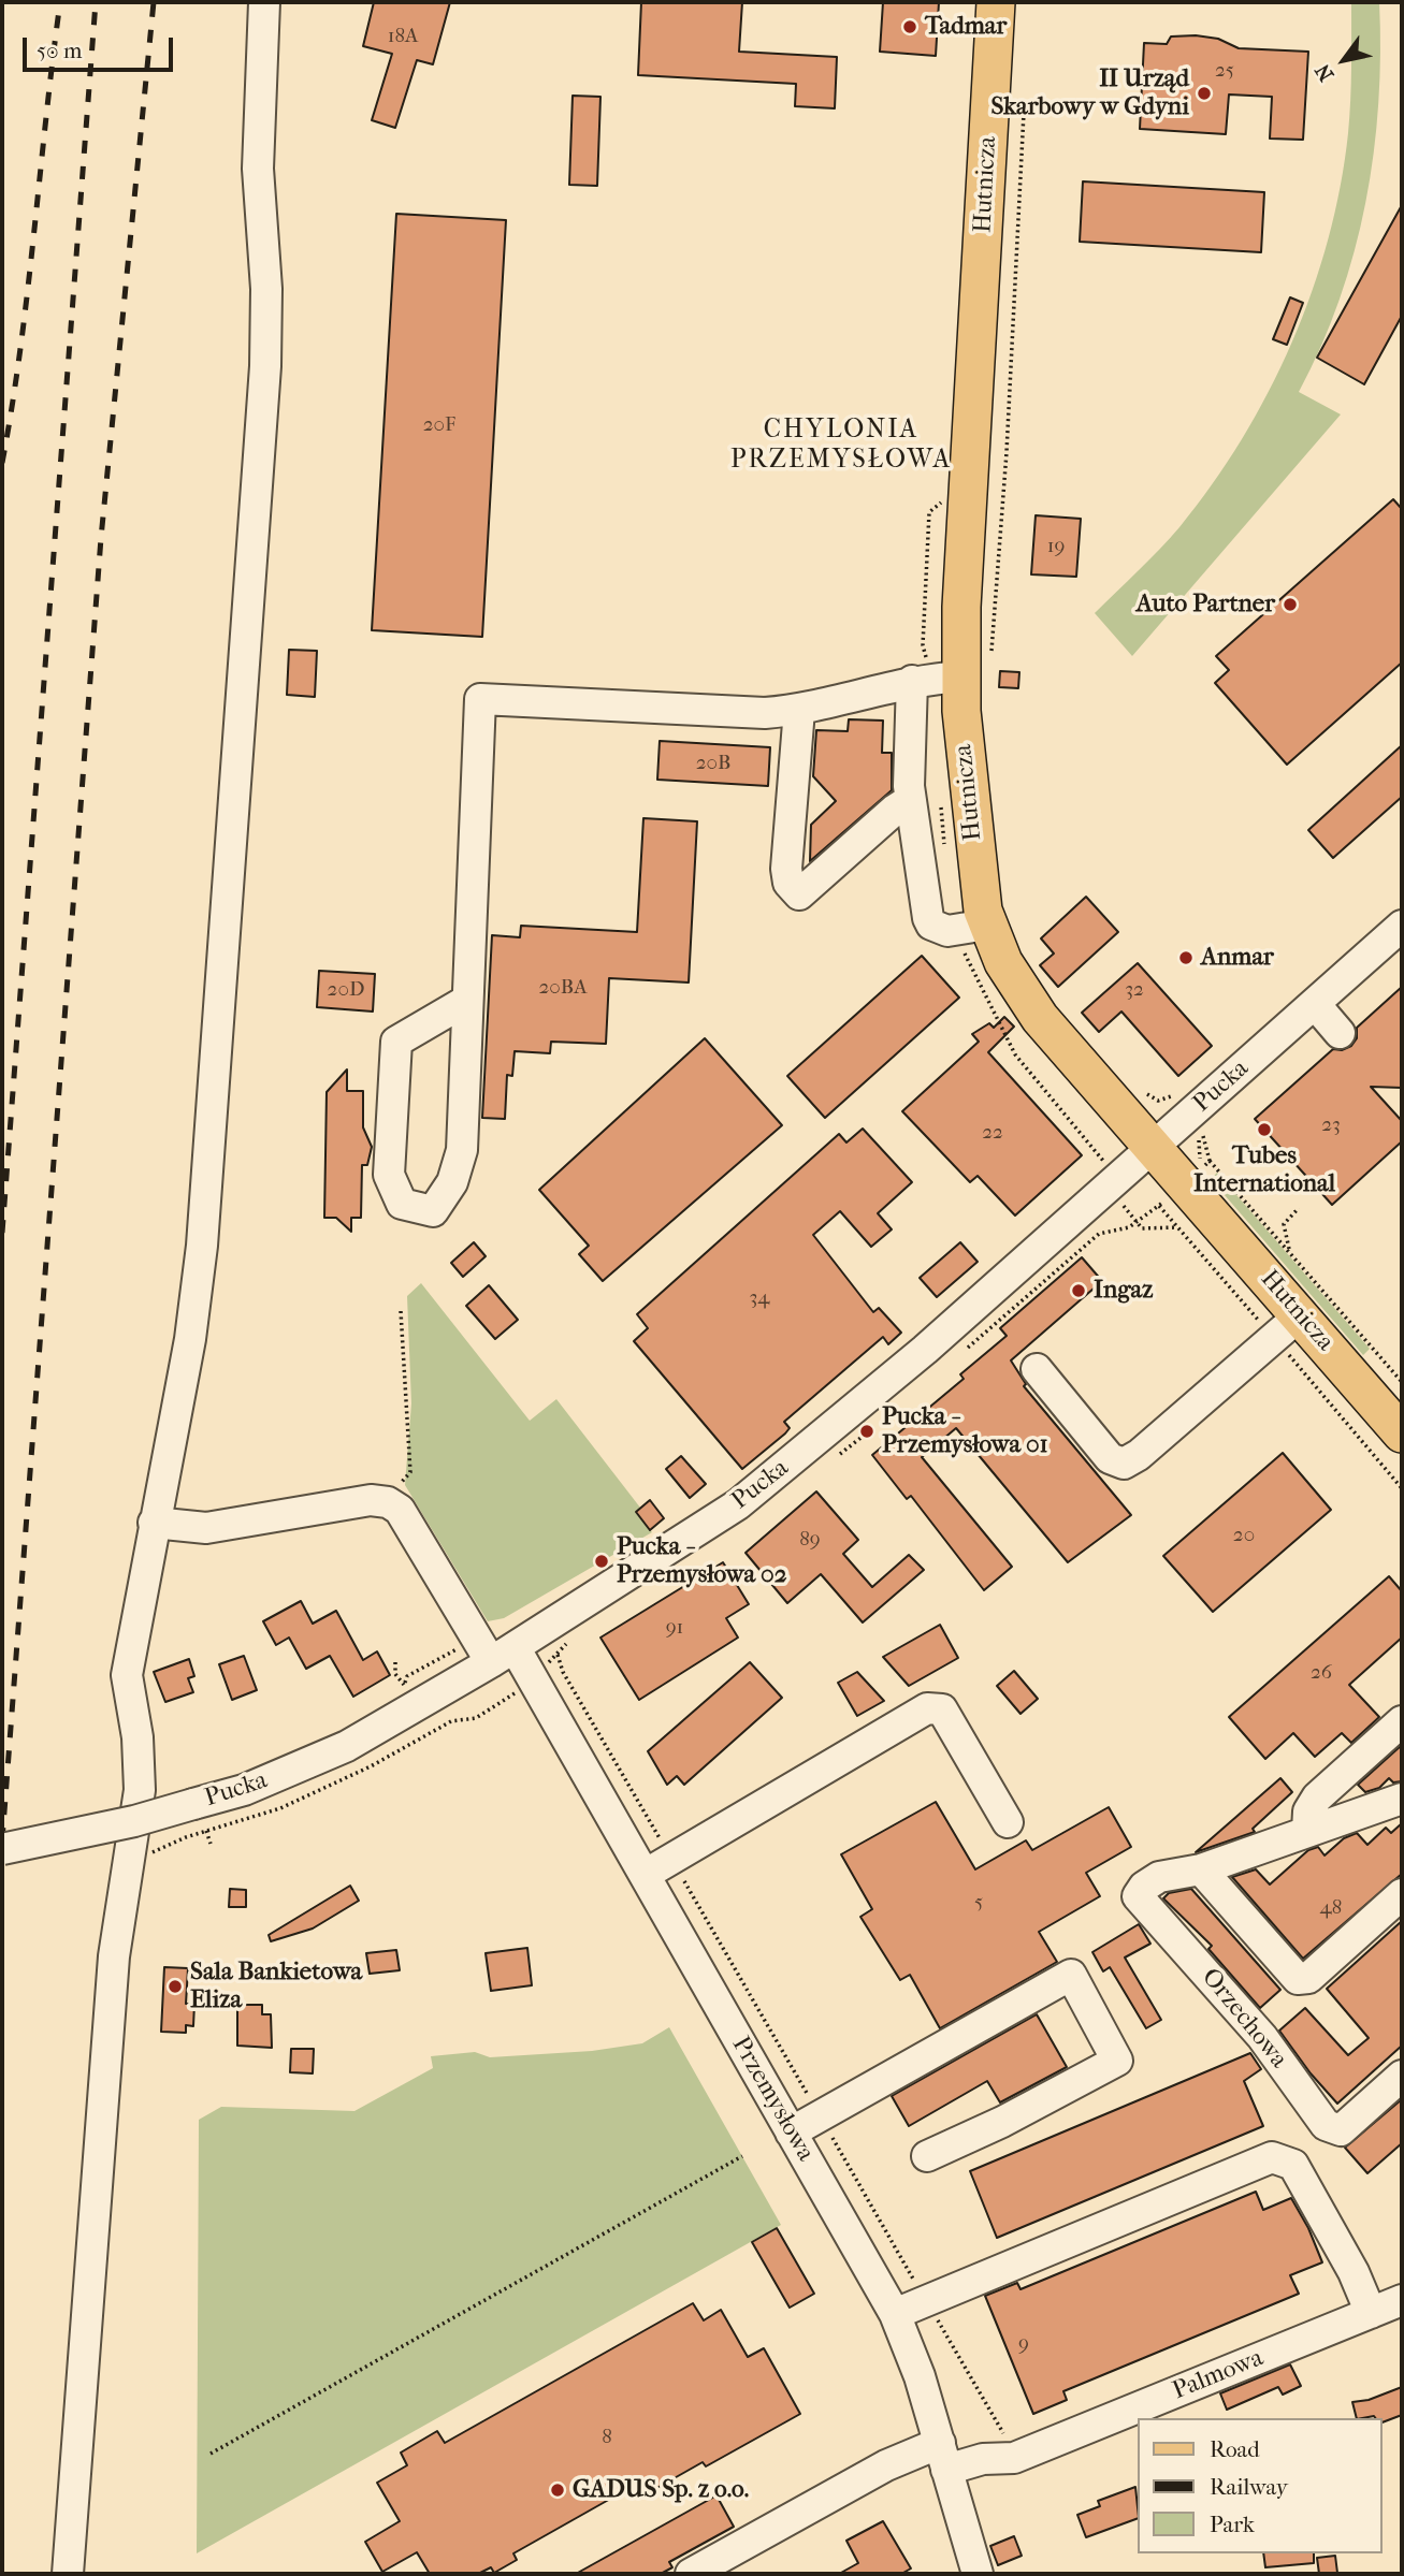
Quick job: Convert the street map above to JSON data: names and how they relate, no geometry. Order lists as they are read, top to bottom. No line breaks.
{"streets":{"main road":["Hutnicza"],"street":["Pucka","Orzechowa","Przemysłowa","Palmowa"]},"crossings":[["Hutnicza","Pucka"],["Pucka","Przemysłowa"],["Przemysłowa","Palmowa"]],"districts":["CHYLONIA PRZEMYSŁOWA"],"places":["Tadmar","II Urząd Skarbowy w Gdyni","Auto Partner","Anmar","Tubes International","Ingaz","Pucka - Przemysłowa 01","Pucka - Przemysłowa 02","Sala Bankietowa Eliza","GADUS Sp. z o.o."],"house_numbers":["18A","25","20F","19","20B","20BA","20D","32","23","22","34","20","89","91","26","5","48","9","8"],"legend":["Road","Railway","Park"],"scale_bar":"50 m","north":"bottom left"}
